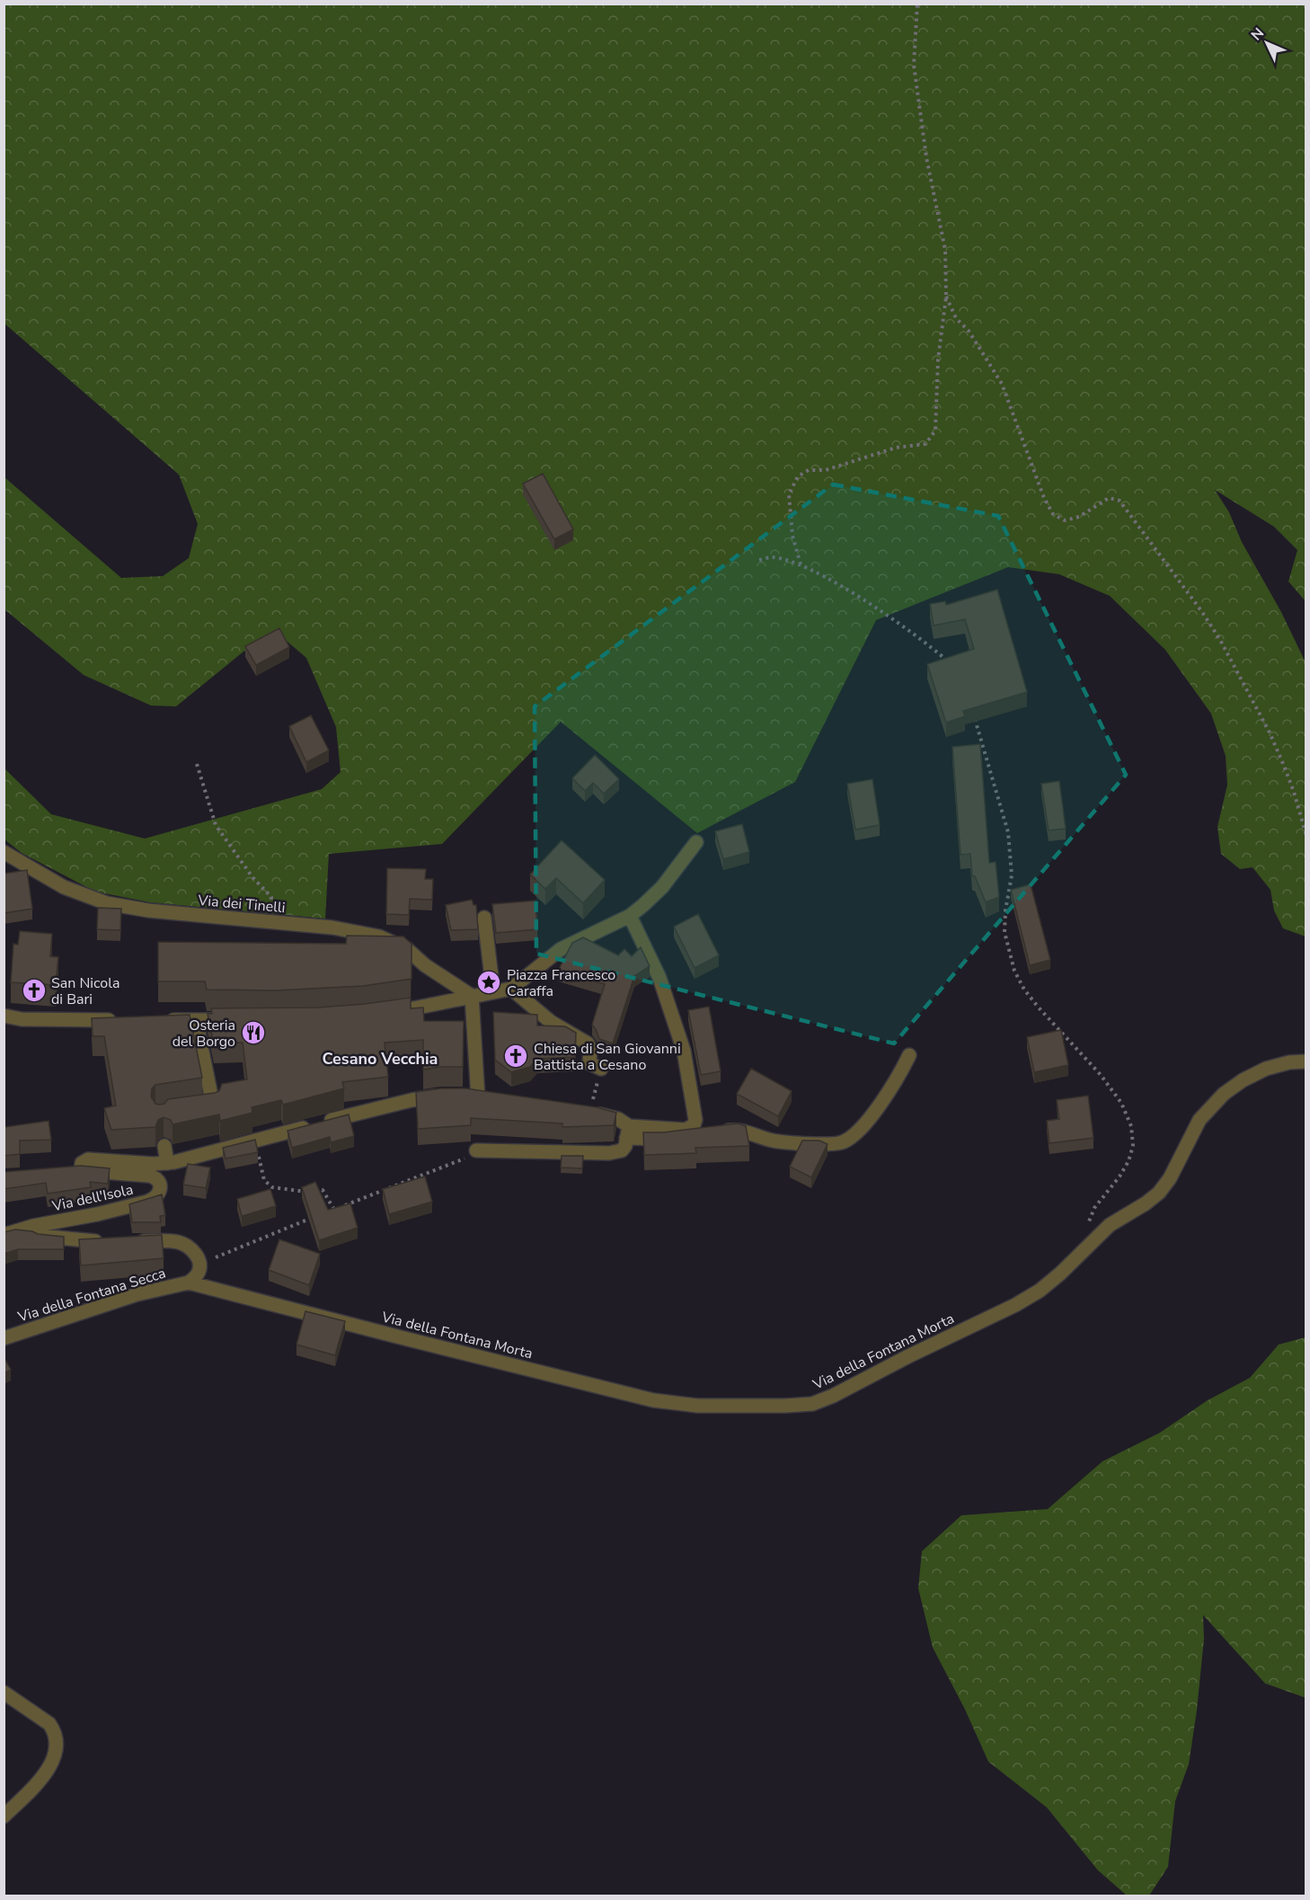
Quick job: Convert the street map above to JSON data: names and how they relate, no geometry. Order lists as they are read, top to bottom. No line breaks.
{"streets":{"street":["Via dei Tinelli","Via dell'Isola","Via della Fontana Secca","Via della Fontana Morta"]},"crossings":[["Via della Fontana Secca","Via della Fontana Morta"]],"districts":["Cesano Vecchia"],"places":{"place":["Piazza Francesco Caraffa"],"church":["San Nicola di Bari","Chiesa di San Giovanni Battista a Cesano"],"restaurant":["Osteria del Borgo"]},"north":"top left"}
